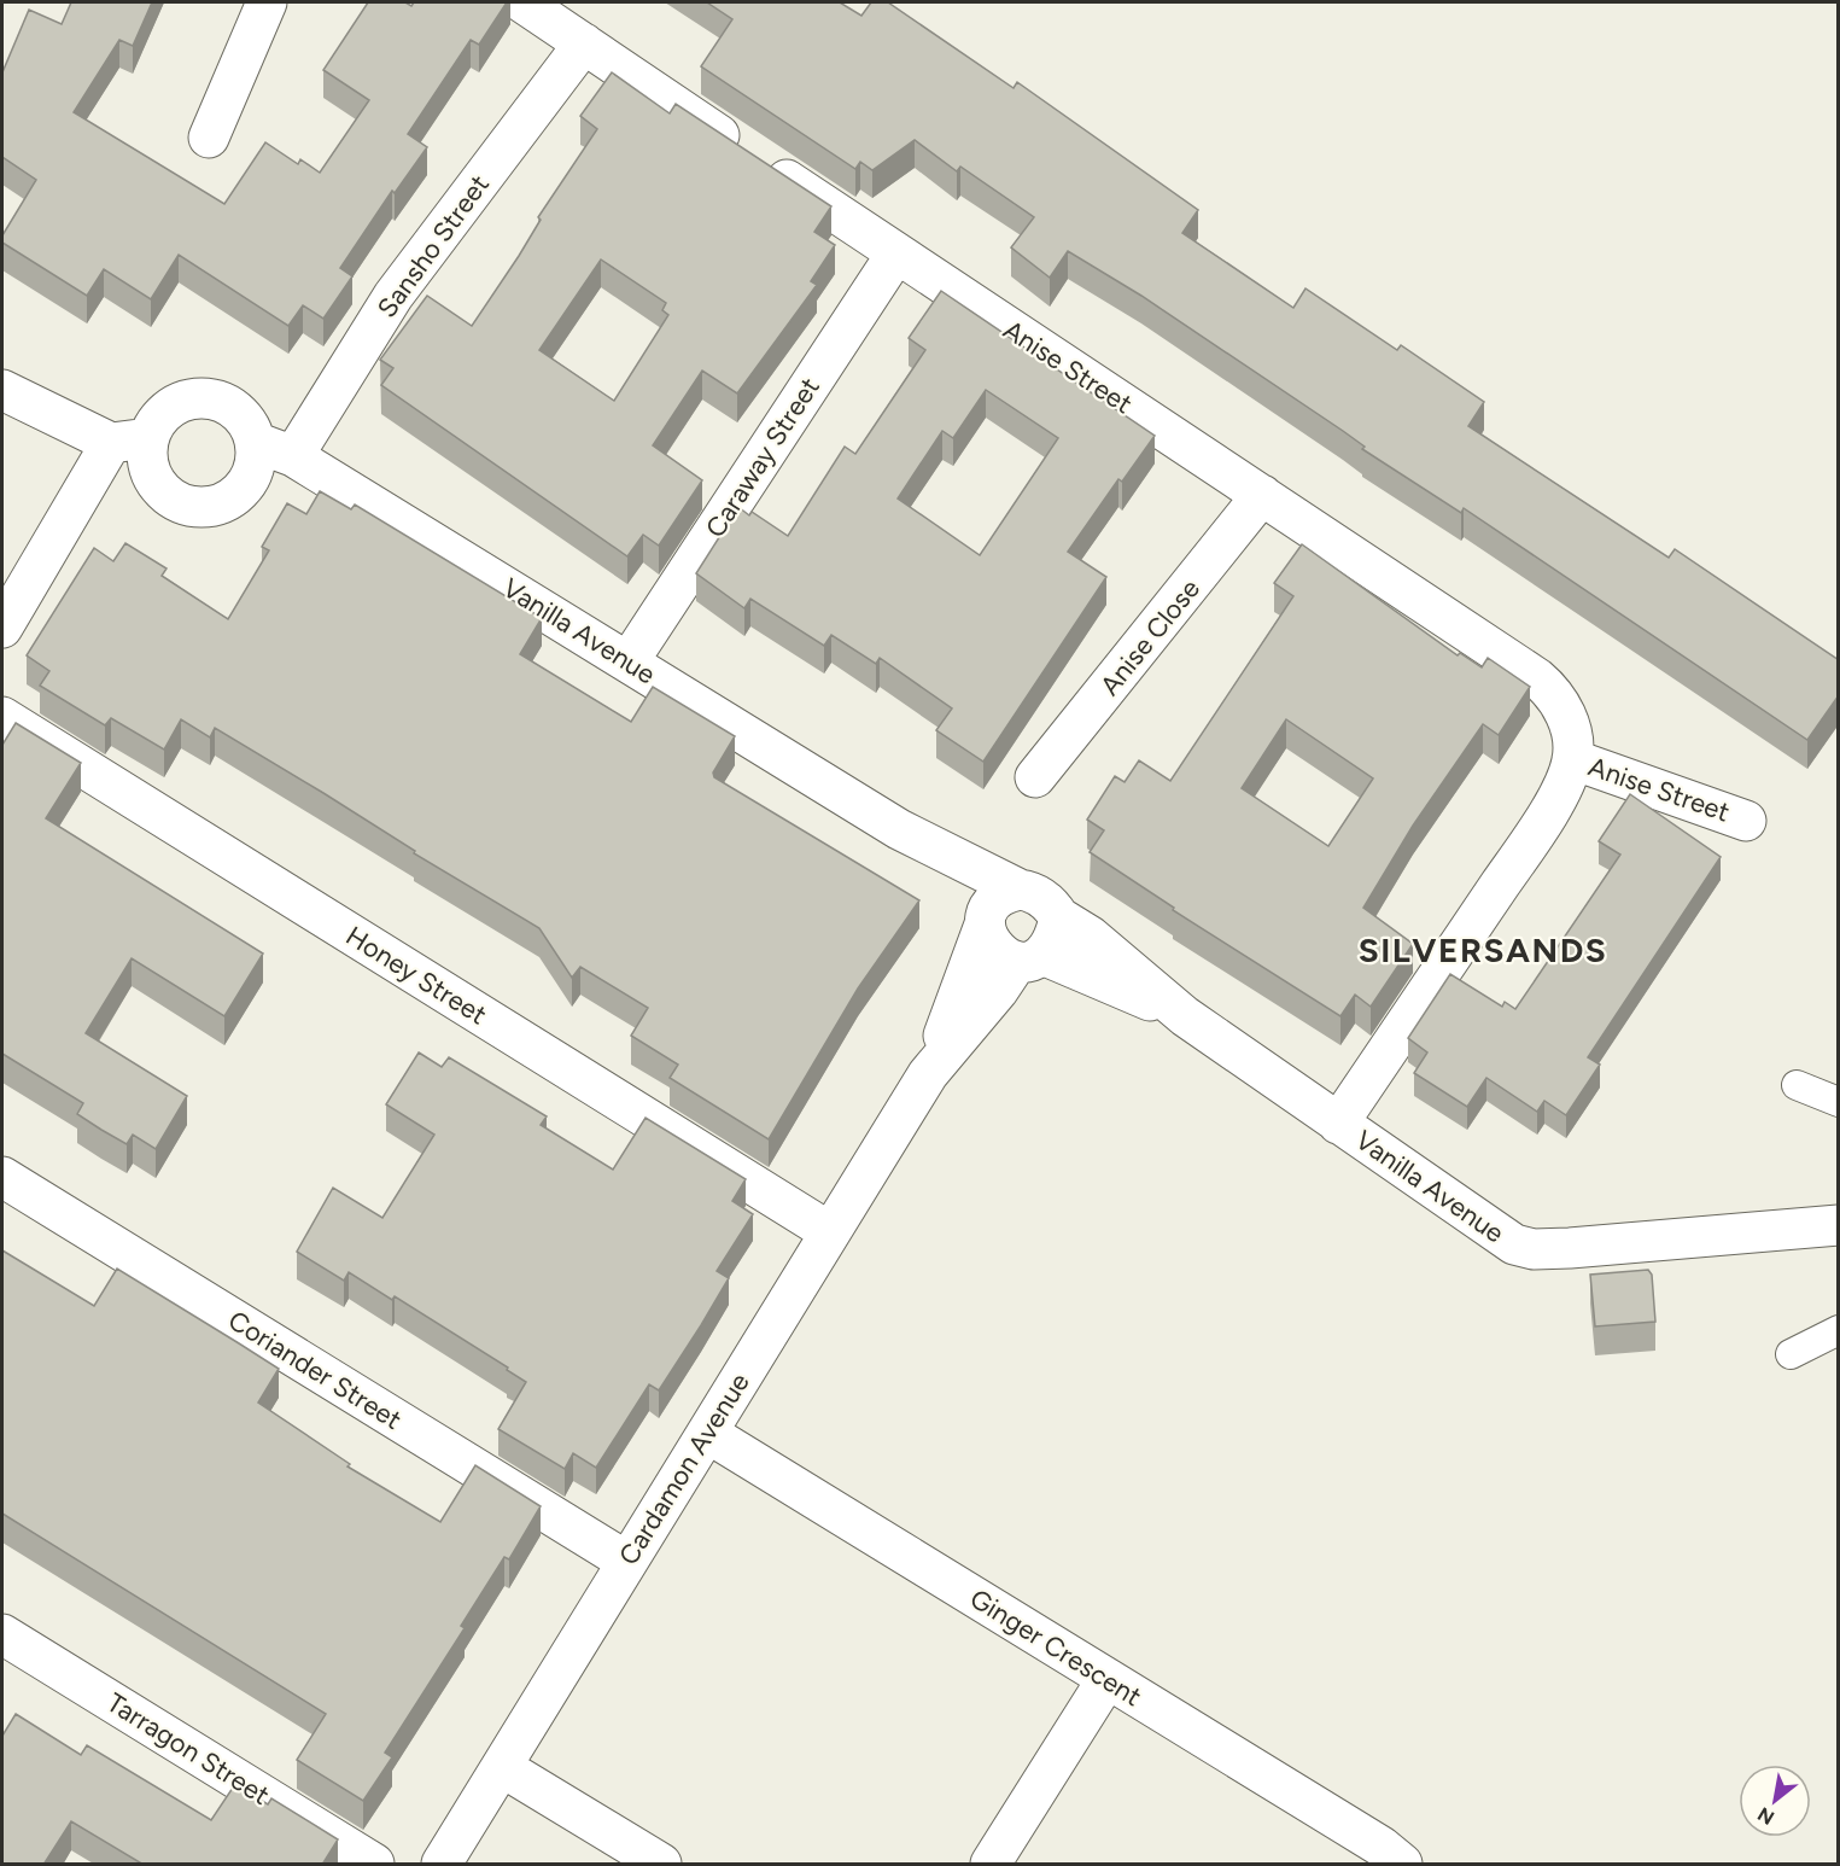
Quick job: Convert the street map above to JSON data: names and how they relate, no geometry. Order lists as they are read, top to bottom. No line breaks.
{"streets":{"street":["Sansho Street","Anise Street","Caraway Street","Vanilla Avenue","Anise Close","Honey Street","Coriander Street","Cardamon Avenue","Ginger Crescent","Tarragon Street"]},"crossings":[["Sansho Street","Anise Street"],["Sansho Street","Vanilla Avenue"],["Anise Street","Caraway Street"],["Anise Street","Vanilla Avenue"],["Anise Street","Anise Close"],["Caraway Street","Vanilla Avenue"],["Vanilla Avenue","Cardamon Avenue"],["Honey Street","Cardamon Avenue"],["Coriander Street","Cardamon Avenue"],["Cardamon Avenue","Ginger Crescent"]],"districts":["SILVERSANDS"],"north":"bottom left"}
